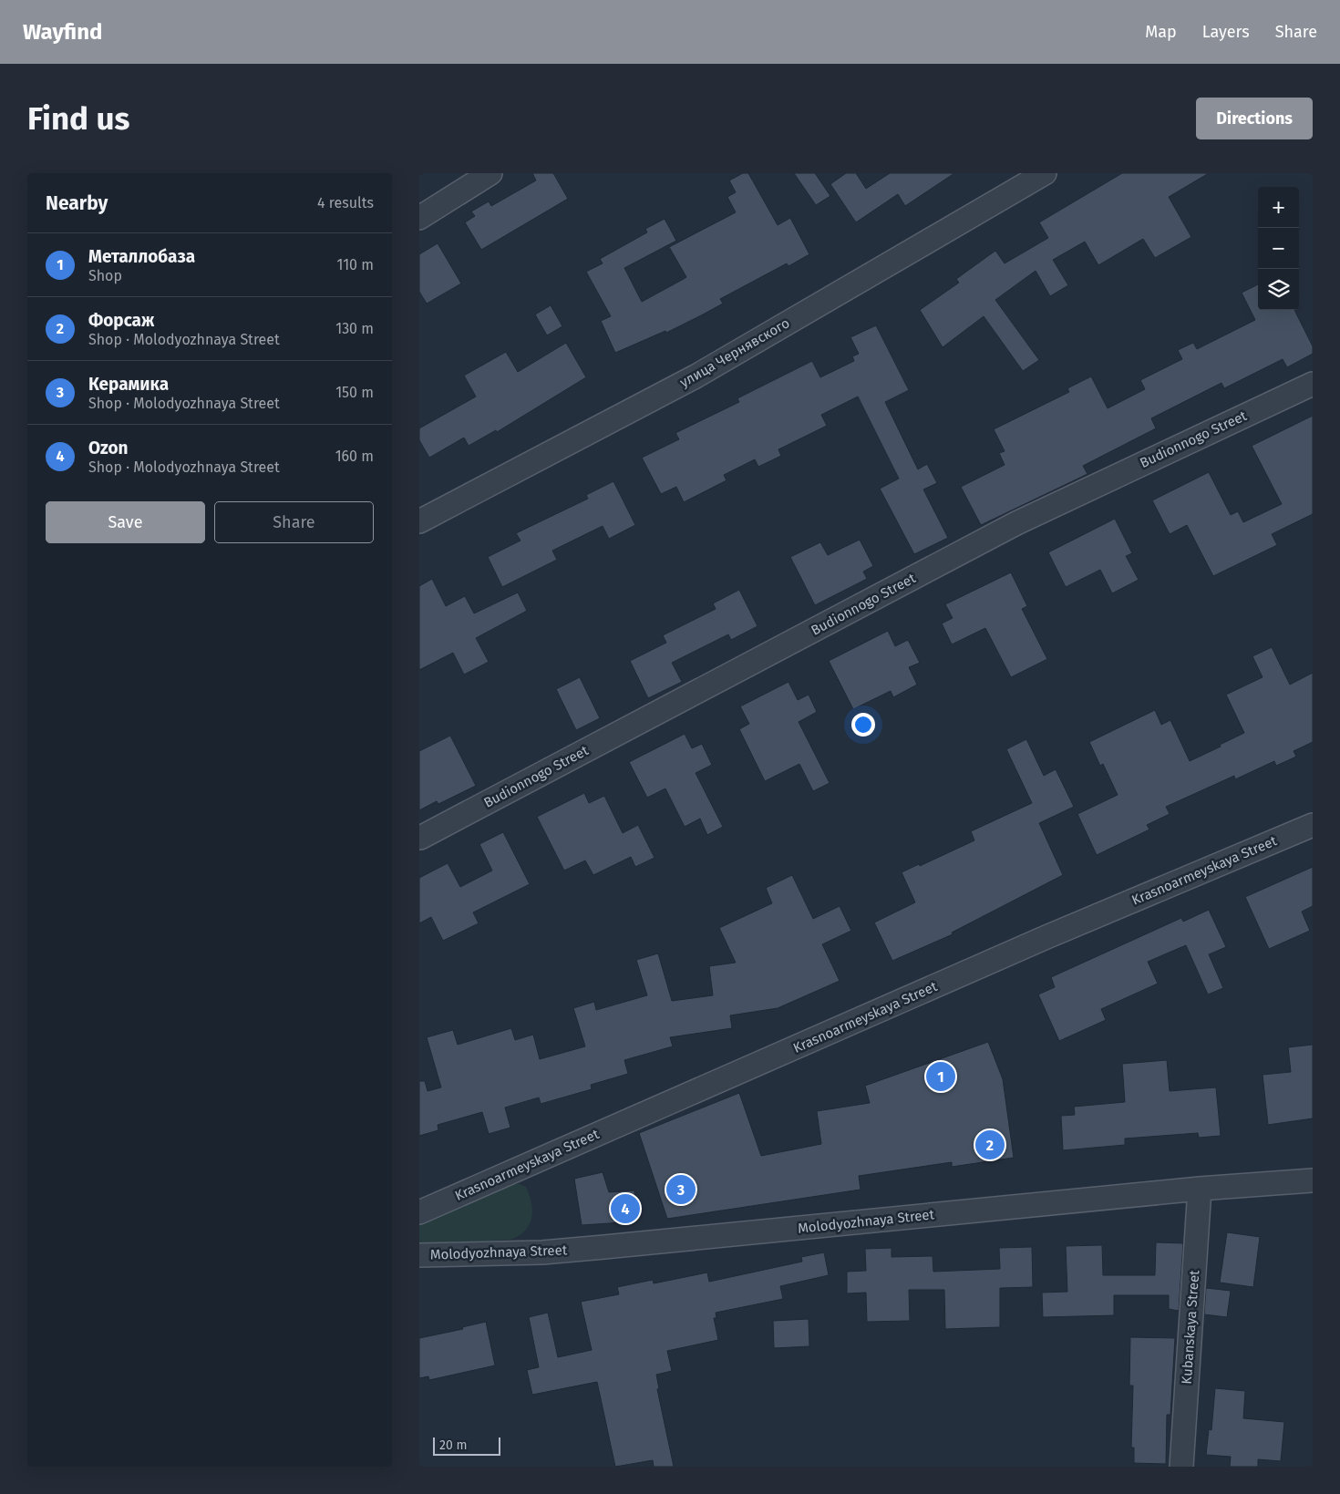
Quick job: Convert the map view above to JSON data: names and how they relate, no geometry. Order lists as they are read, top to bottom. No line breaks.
{"streets":{"street":["улица Чернявского","Budionnogo Street","Krasnoarmeyskaya Street","Molodyozhnaya Street","Kubanskaya Street"]},"crossings":[["Molodyozhnaya Street","Kubanskaya Street"]],"scale_bar":"20 m","page":{"header":"Wayfind","nav":["Map","Layers","Share"],"buttons":["Directions",["Save","Share"]],"title":"Find us","heading":["Nearby","4 results"],"map_buttons":["+","−"],"list":[{"mark":"1","name":"Металлобаза","note":"Shop","value":"110 m"},{"mark":"2","name":"Форсаж","note":"Shop · Molodyozhnaya Street","value":"130 m"},{"mark":"3","name":"Керамика","note":"Shop · Molodyozhnaya Street","value":"150 m"},{"mark":"4","name":"Ozon","note":"Shop · Molodyozhnaya Street","value":"160 m"}],"pins":["1","2","3","4"],"scale":"20 m"}}
